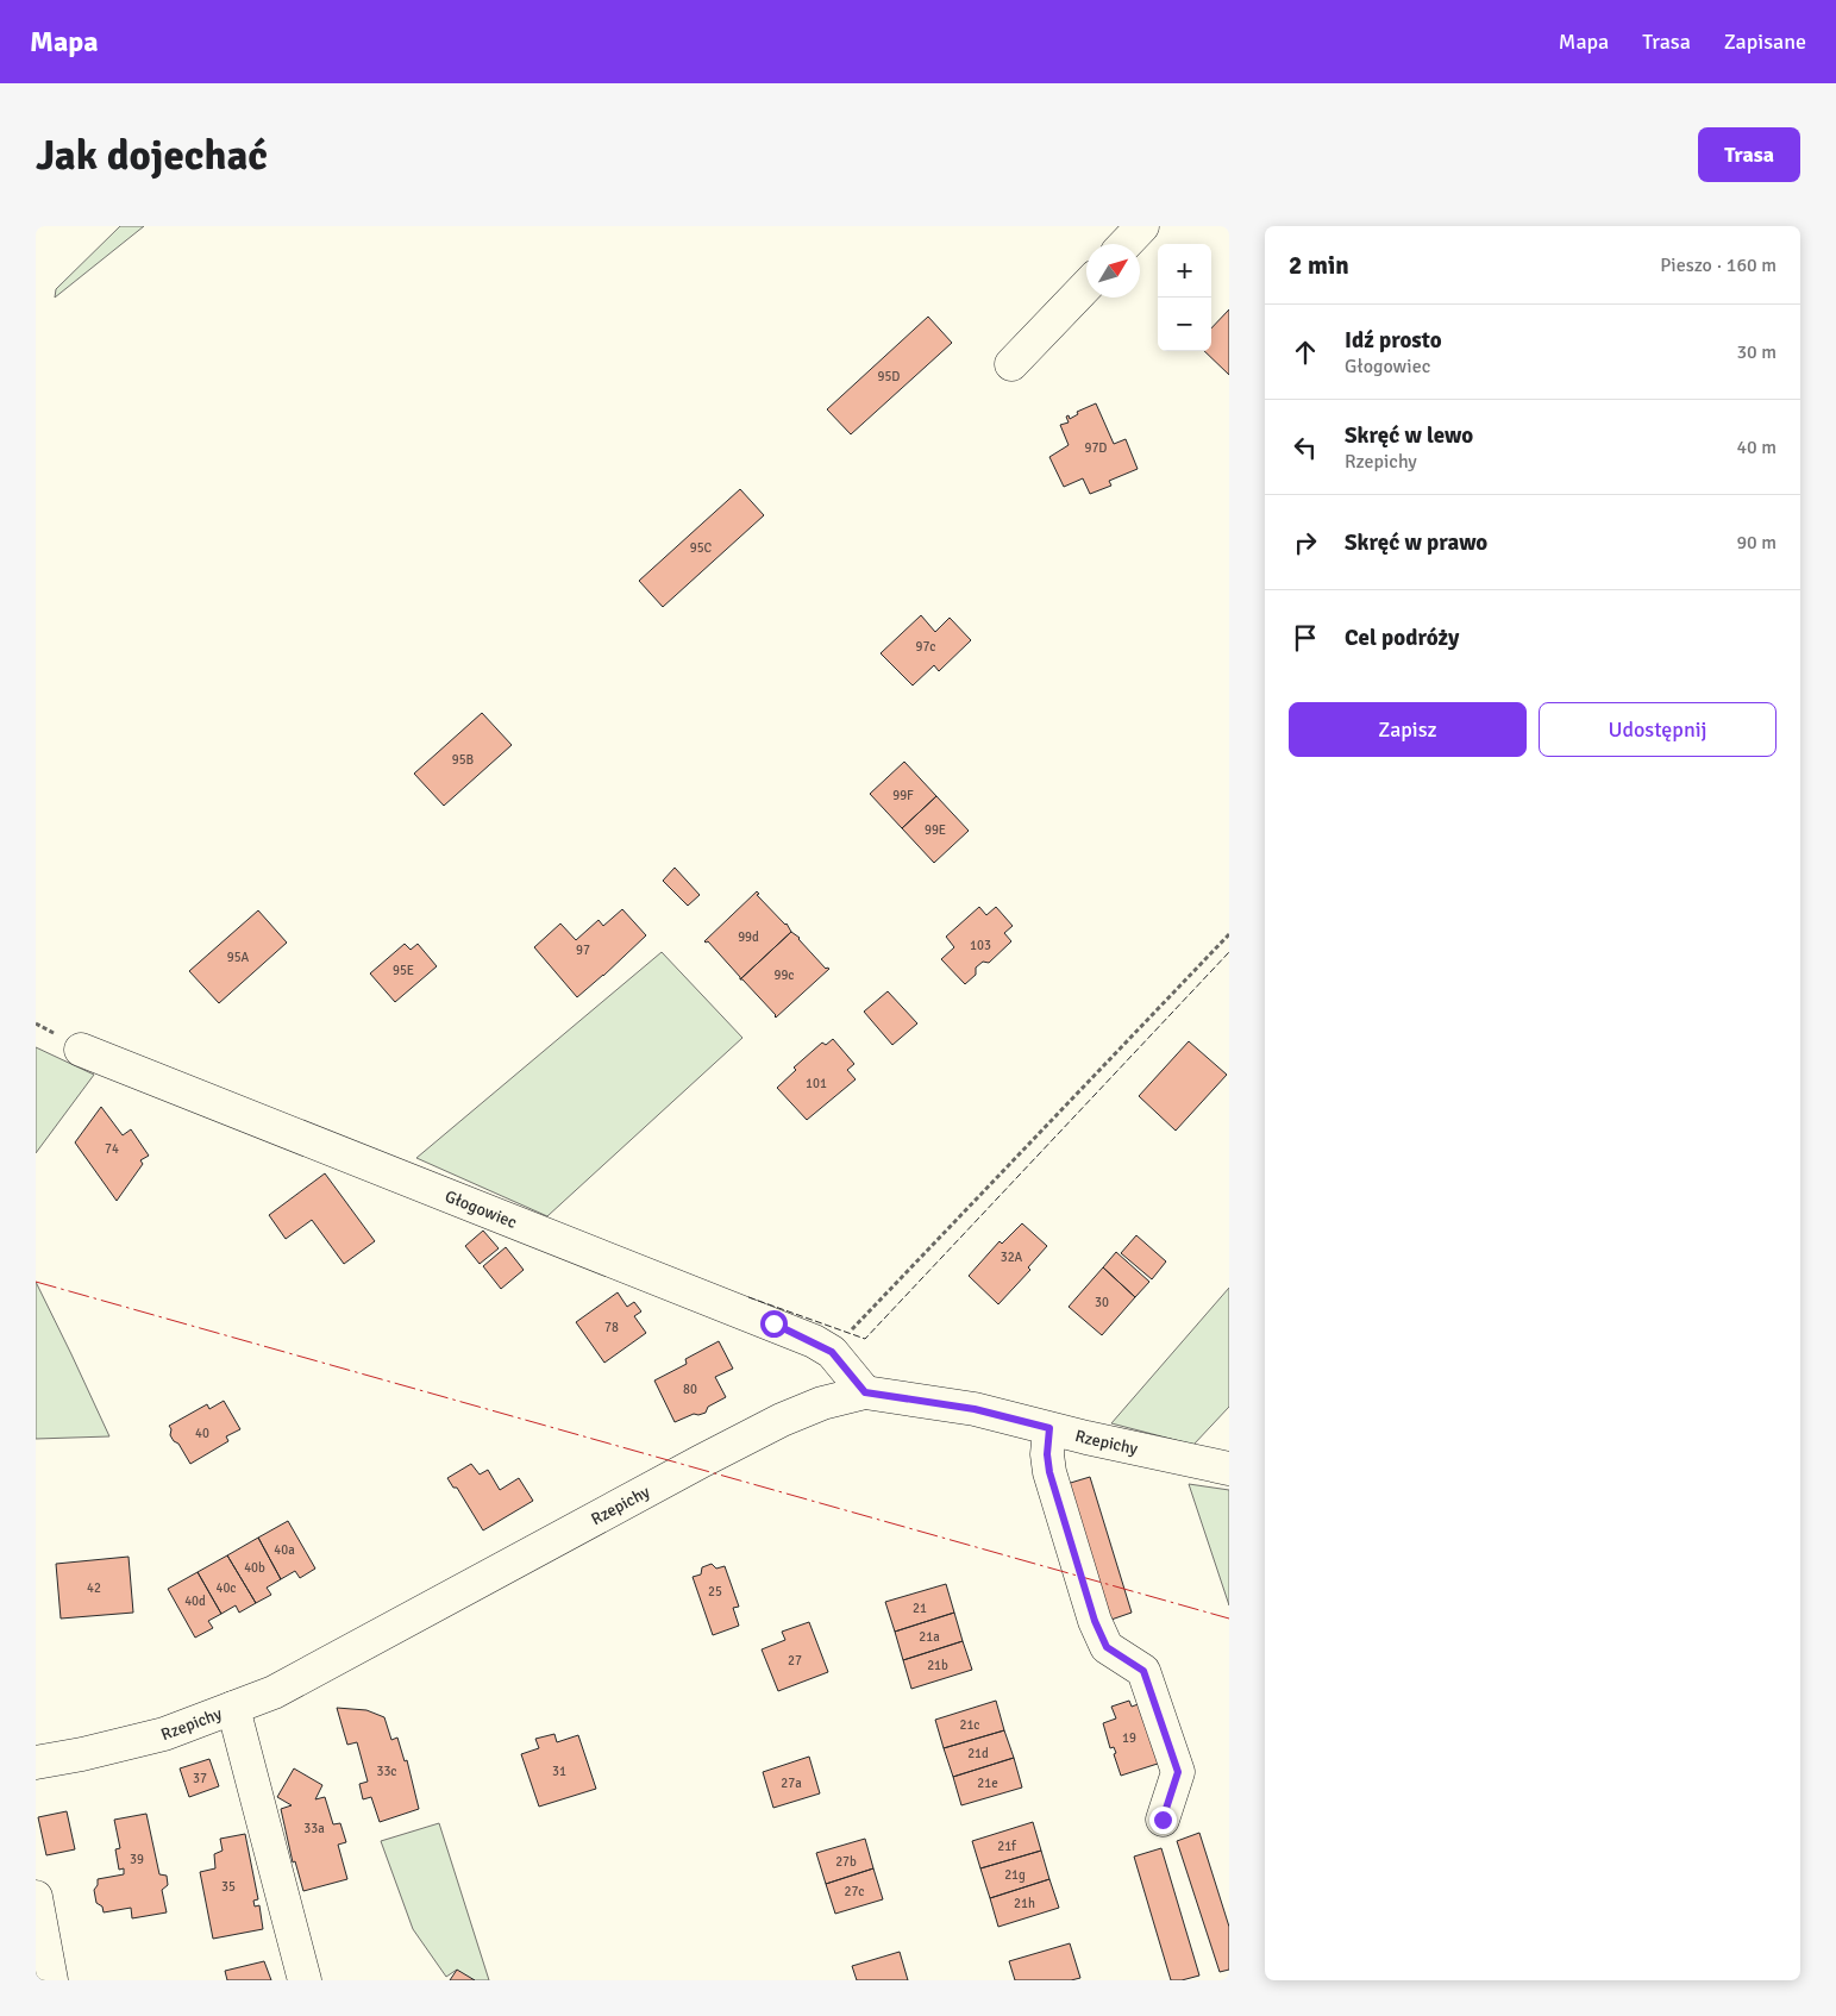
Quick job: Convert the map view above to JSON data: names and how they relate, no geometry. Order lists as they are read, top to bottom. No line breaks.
{"streets":{"street":["Głogowiec","Rzepichy"]},"crossings":[["Głogowiec","Rzepichy"]],"house_numbers":["95D","97D","95C","97c","95B","99F","99E","99d","103","97","95A","95E","99c","101","74","32A","30","78","80","40","40a","40b","42","40c","25","40d","21","21a","27","21b","21c","19","21d","33c","31","37","27a","21e","33a","21f","39","27b","21g","35","27c","21h"],"north":"top right","page":{"header":"Mapa","nav":["Mapa","Trasa","Zapisane"],"buttons":["Trasa",["Zapisz","Udostępnij"]],"title":"Jak dojechać","heading":["2 min","Pieszo · 160 m"],"map_buttons":["+","−"],"list":[["Idź prosto","Głogowiec","30 m"],["Skręć w lewo","Rzepichy","40 m"],["Skręć w prawo","90 m"],"Cel podróży"]}}
